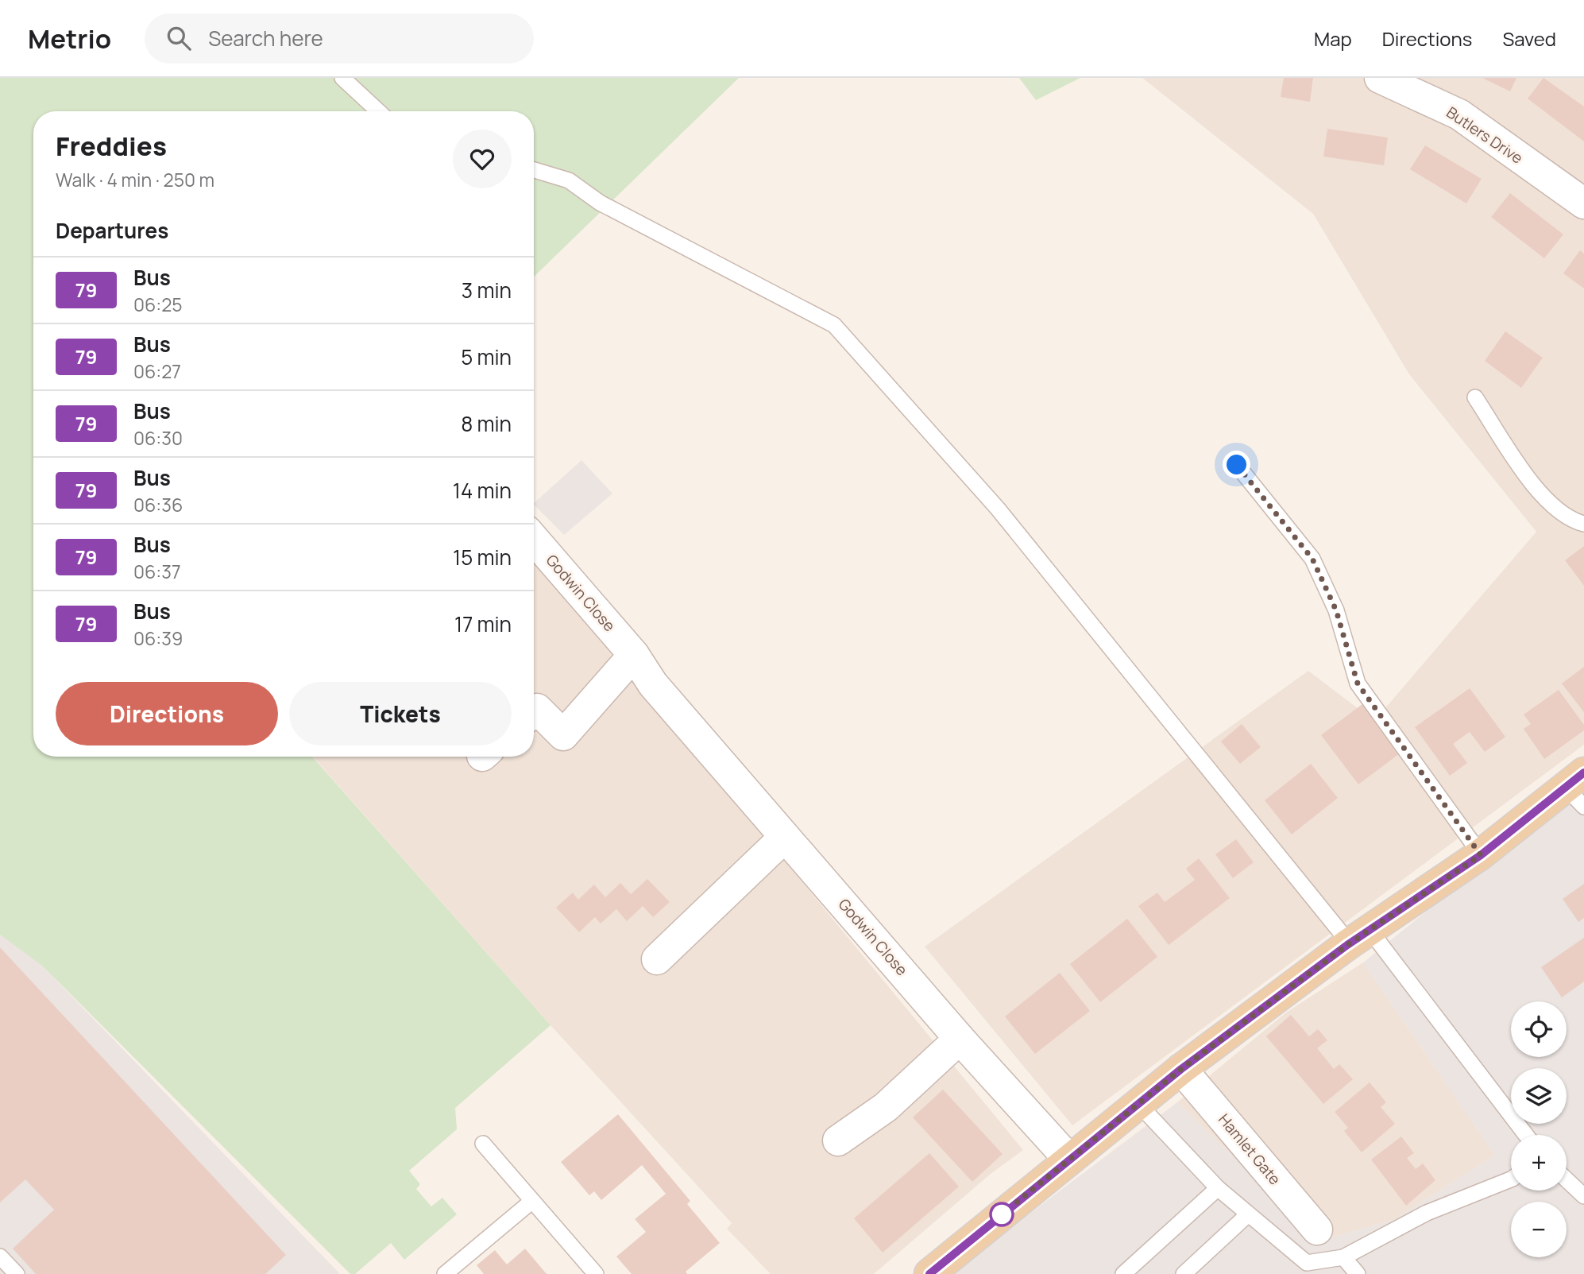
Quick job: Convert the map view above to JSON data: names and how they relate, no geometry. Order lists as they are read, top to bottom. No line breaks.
{"streets":{"street":["Butlers Drive","Godwin Close","Hamlet Gate"]},"lines":["bus line 79"],"page":{"header":"Metrio","search":"Search here","nav":["Map","Directions","Saved"],"heading":[["Freddies","Walk · 4 min · 250 m"],"Departures"],"list":[{"mark":"79","name":"Bus","note":"06:25","value":"3 min"},{"mark":"79","name":"Bus","note":"06:27","value":"5 min"},{"mark":"79","name":"Bus","note":"06:30","value":"8 min"},{"mark":"79","name":"Bus","note":"06:36","value":"14 min"},{"mark":"79","name":"Bus","note":"06:37","value":"15 min"},{"mark":"79","name":"Bus","note":"06:39","value":"17 min"}],"buttons":["Directions","Tickets"],"map_buttons":["+","−"]}}
